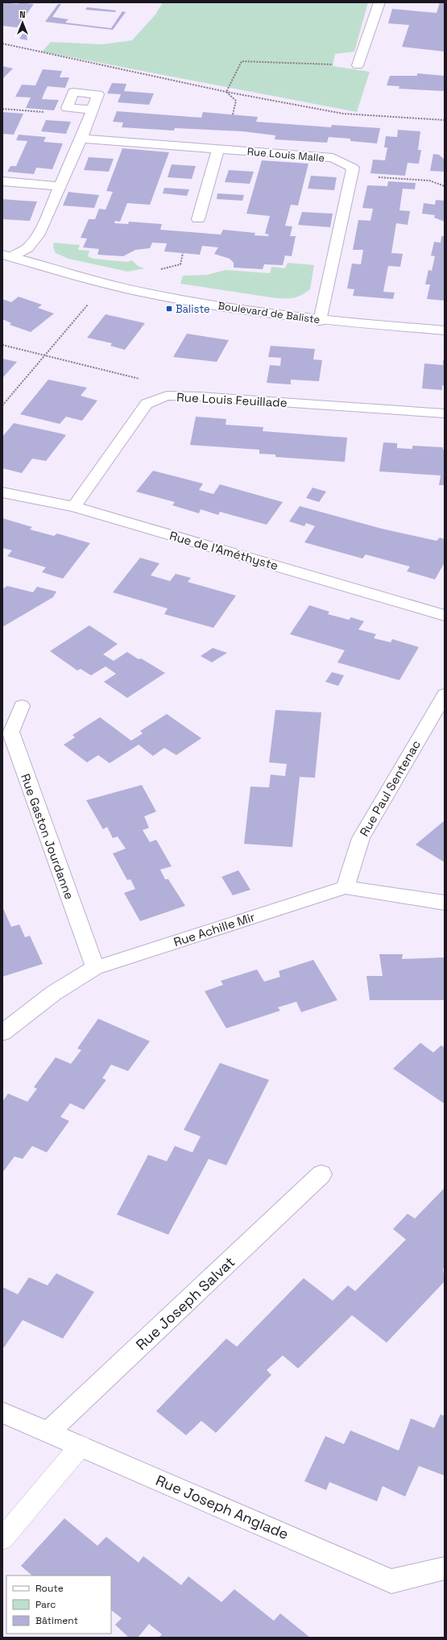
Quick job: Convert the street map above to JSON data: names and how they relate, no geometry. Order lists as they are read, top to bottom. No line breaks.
{"streets":{"street":["Rue Louis Malle","Boulevard de Baliste","Rue Louis Feuillade","Rue de l'Améthyste","Rue Paul Sentenac","Rue Gaston Jourdanne","Rue Achille Mir","Rue Joseph Salvat","Rue Joseph Anglade"]},"crossings":[["Rue Louis Feuillade","Rue de l'Améthyste"],["Rue Paul Sentenac","Rue Achille Mir"],["Rue Gaston Jourdanne","Rue Achille Mir"],["Rue Joseph Salvat","Rue Joseph Anglade"]],"places":{"transit":["Baliste"]},"legend":["Route","Parc","Bâtiment"],"north":"top"}
